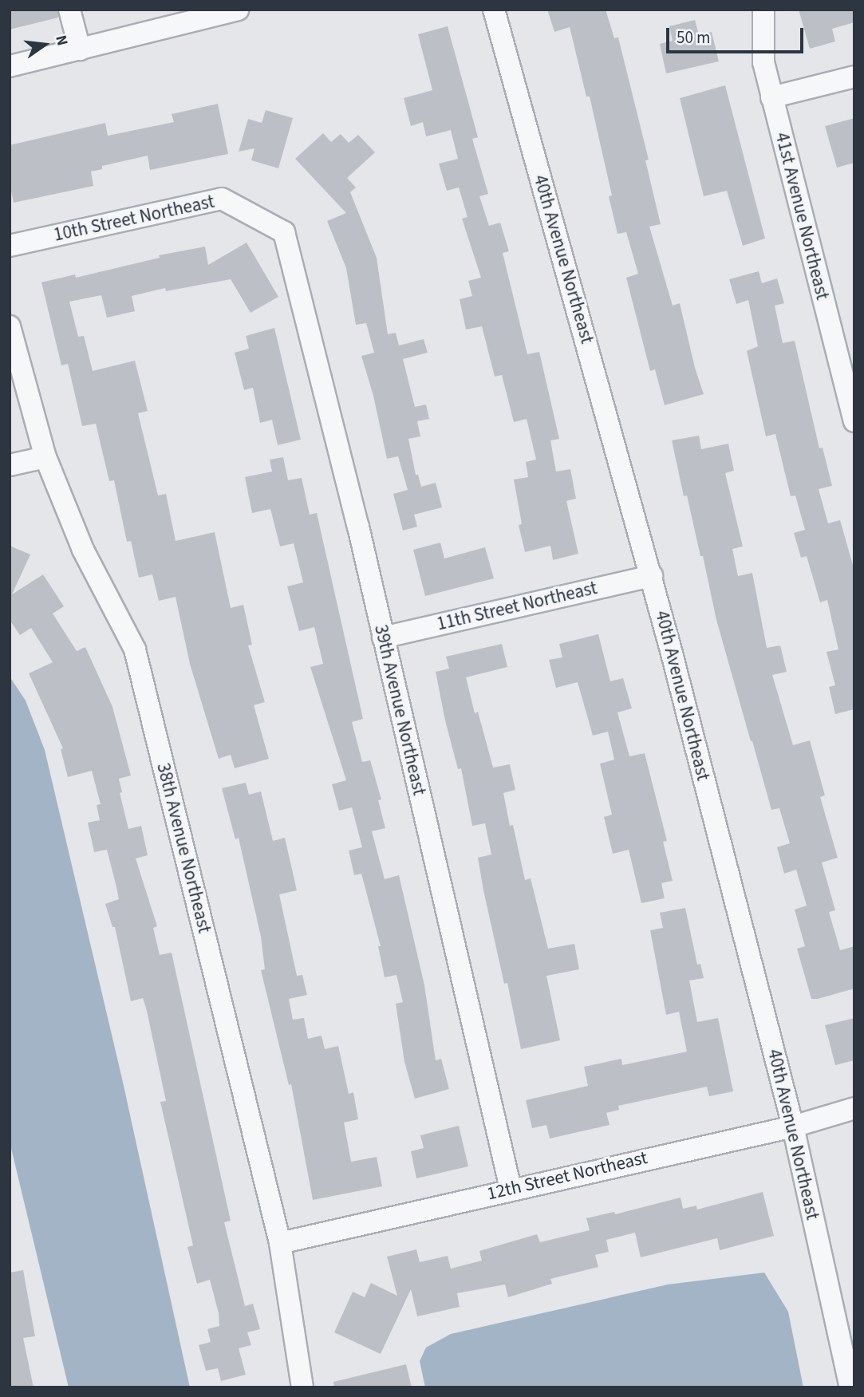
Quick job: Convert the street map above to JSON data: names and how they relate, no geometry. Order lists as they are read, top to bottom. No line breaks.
{"streets":{"street":["41st Avenue Northeast","10th Street Northeast","40th Avenue Northeast","11th Street Northeast","39th Avenue Northeast","38th Avenue Northeast","12th Street Northeast"]},"crossings":[["10th Street Northeast","39th Avenue Northeast"],["40th Avenue Northeast","11th Street Northeast"],["40th Avenue Northeast","12th Street Northeast"],["11th Street Northeast","39th Avenue Northeast"],["39th Avenue Northeast","12th Street Northeast"],["38th Avenue Northeast","12th Street Northeast"]],"scale_bar":"50 m","north":"right"}
